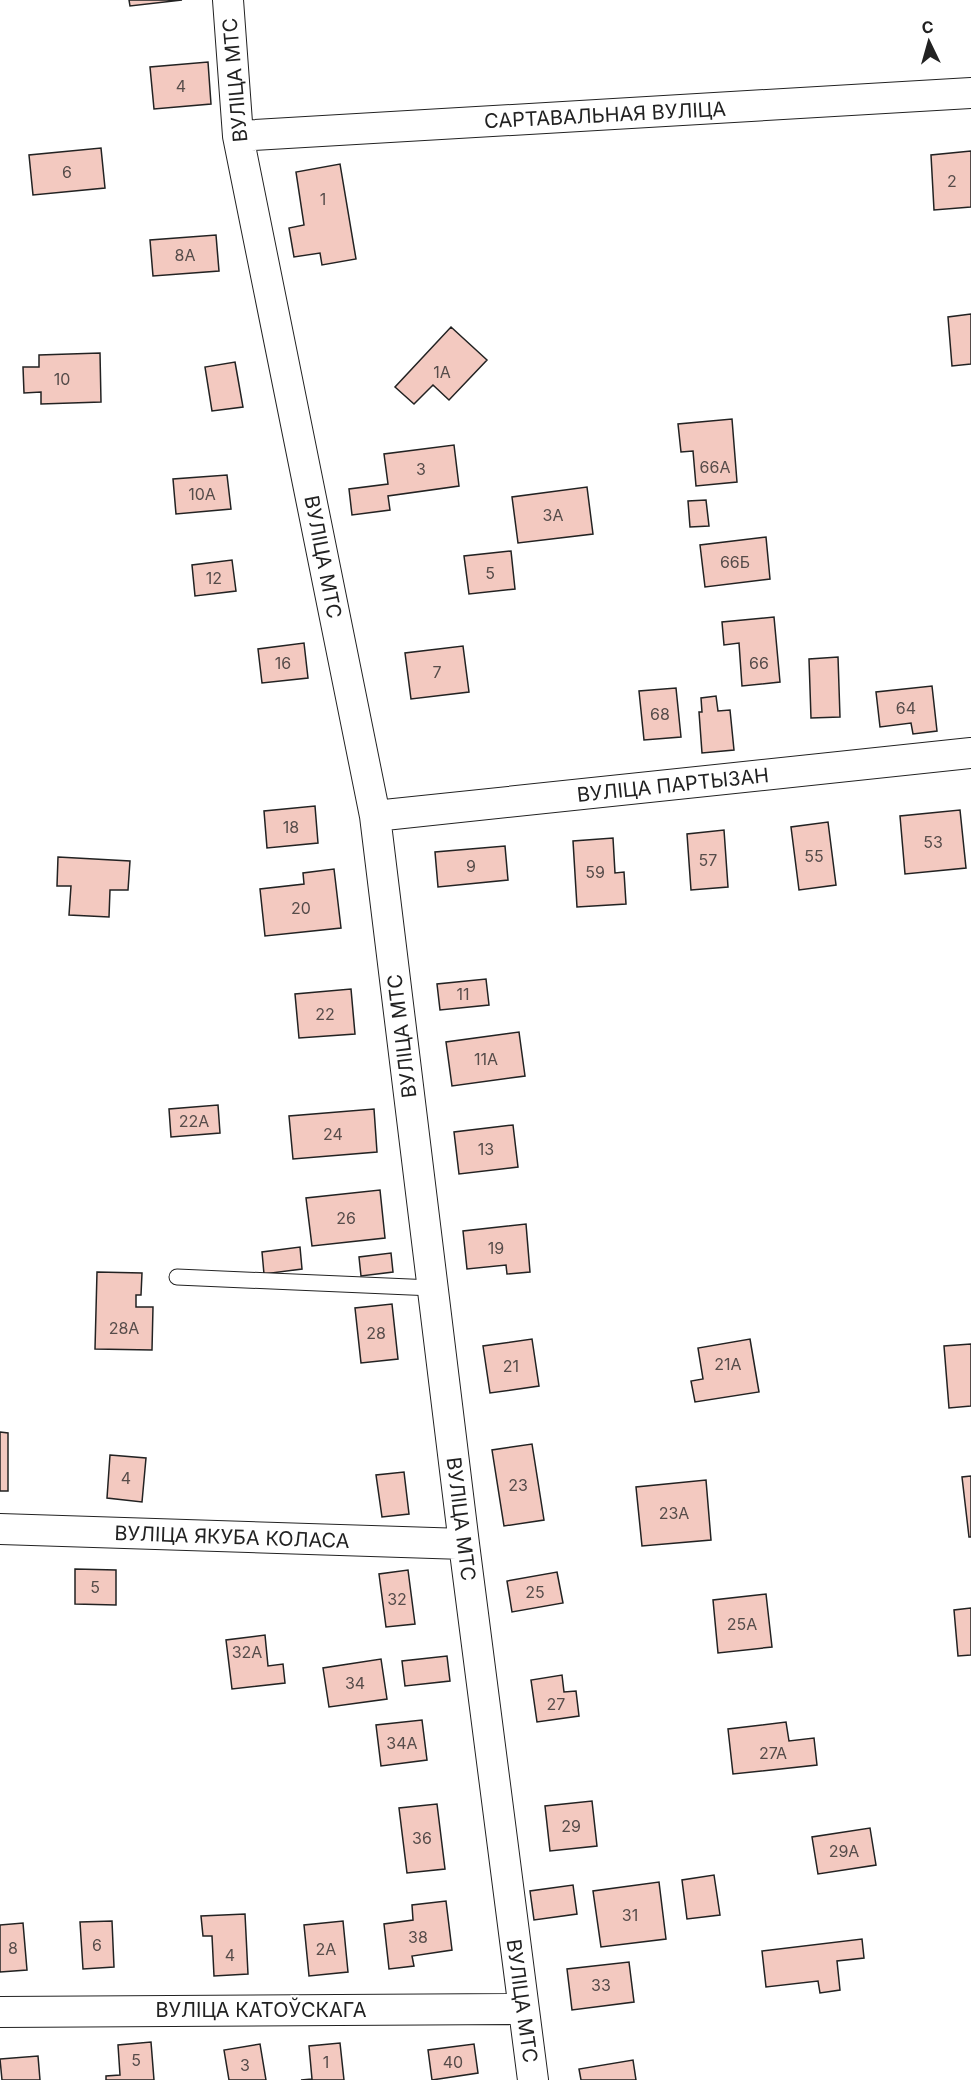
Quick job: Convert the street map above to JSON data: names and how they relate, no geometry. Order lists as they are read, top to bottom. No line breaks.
{"streets":{"street":["ВУЛІЦА МТС","САРТАВАЛЬНАЯ ВУЛІЦА","ВУЛІЦА ПАРТЫЗАН","ВУЛІЦА ЯКУБА КОЛАСА","ВУЛІЦА КАТОЎСКАГА"]},"crossings":[["ВУЛІЦА МТС","САРТАВАЛЬНАЯ ВУЛІЦА"],["ВУЛІЦА МТС","ВУЛІЦА ПАРТЫЗАН"],["ВУЛІЦА МТС","ВУЛІЦА ЯКУБА КОЛАСА"],["ВУЛІЦА МТС","ВУЛІЦА КАТОЎСКАГА"]],"house_numbers":["4","6","2","1","8А","1А","10","66А","3","10А","3А","66Б","5","12","16","66","7","64","68","18","53","55","57","9","59","20","11","22","11А","22А","24","13","26","19","28А","28","21А","21","4","23","23А","5","25","32","25А","32А","34","27","34А","27А","29","36","29А","31","38","6","8","2А","4","33","5","1","40","3"],"north":"top"}
